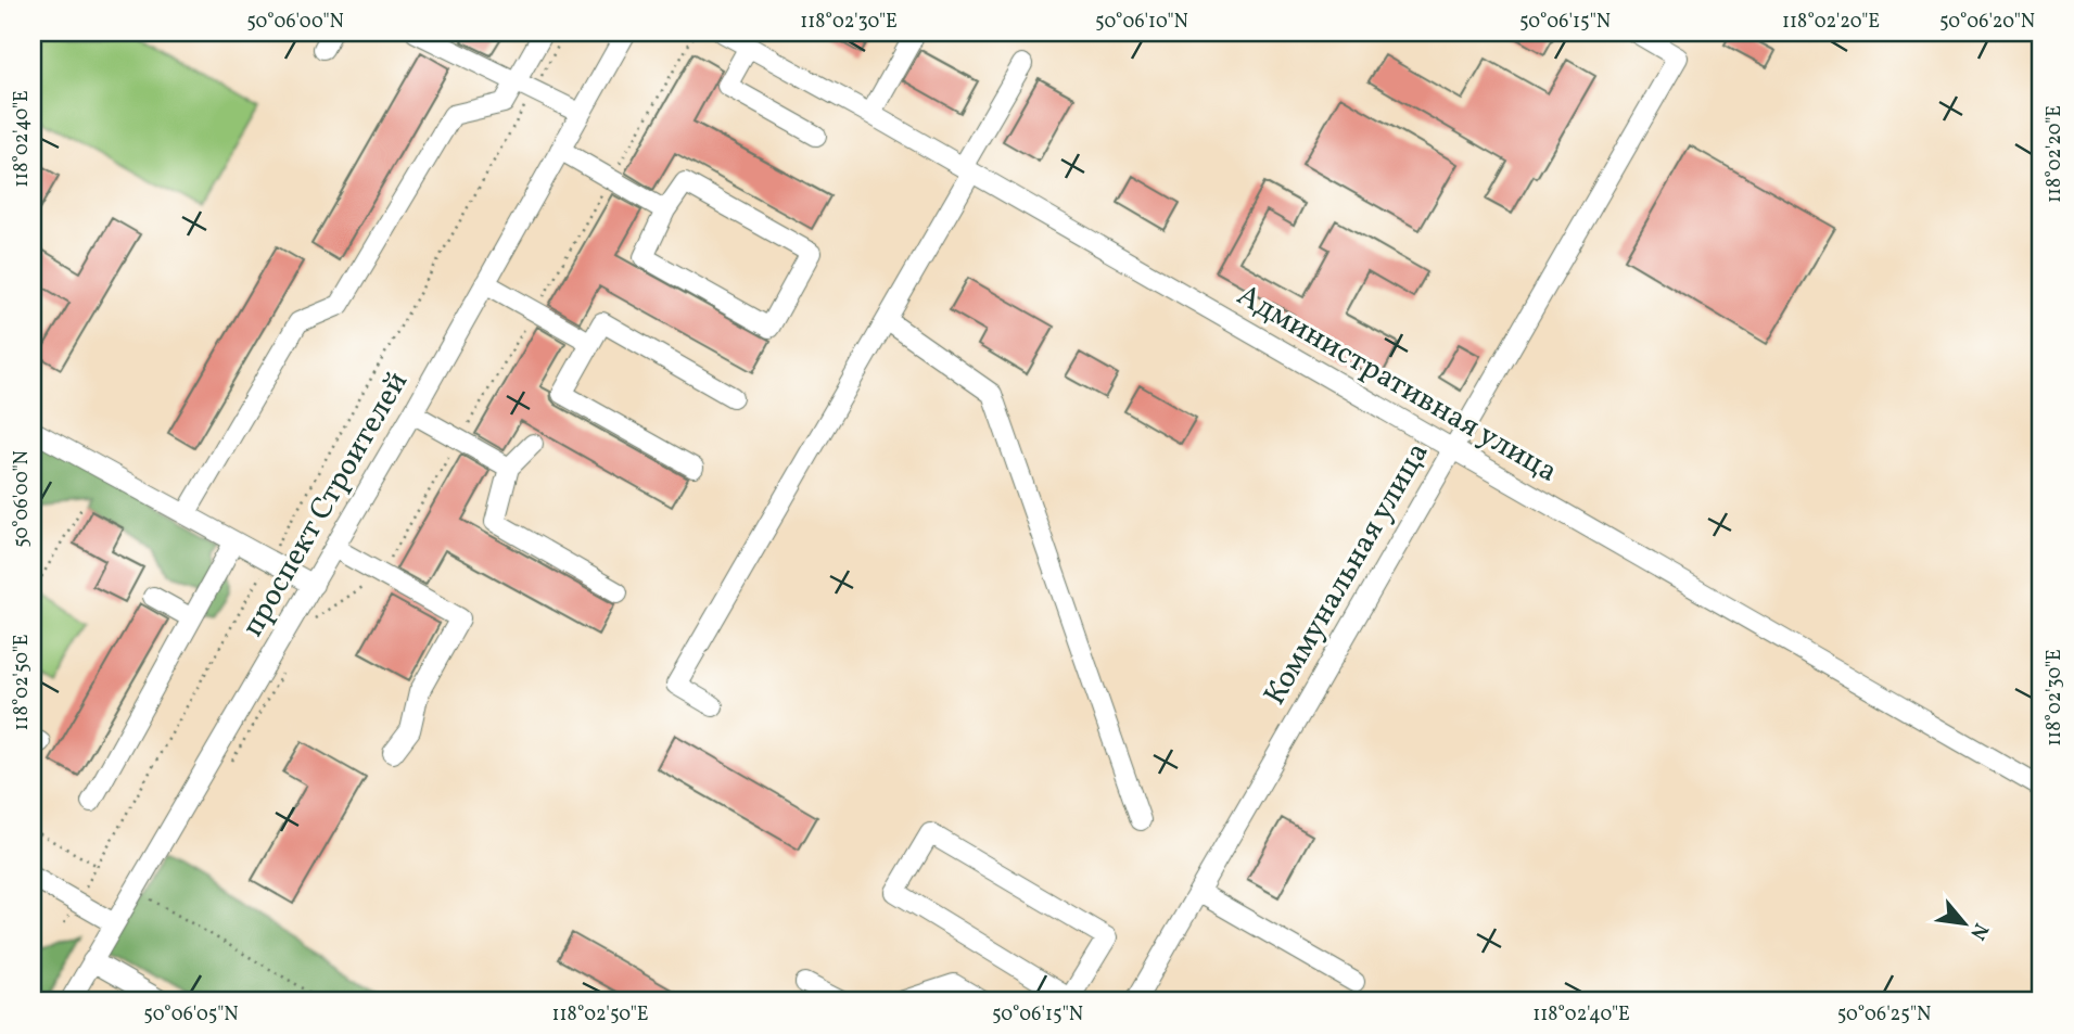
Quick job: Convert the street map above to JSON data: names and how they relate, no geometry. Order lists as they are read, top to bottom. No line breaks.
{"streets":{"street":["Административная улица","проспект Строителей","Коммунальная улица"]},"crossings":[["Административная улица","Коммунальная улица"]],"north":"bottom right","coordinates":["50°06'00\"N","118°02'30\"E","50°06'10\"N","50°06'15\"N","118°02'20\"E","50°06'20\"N","118°02'40\"E","118°02'50\"E","50°06'05\"N","50°06'25\"N"]}
